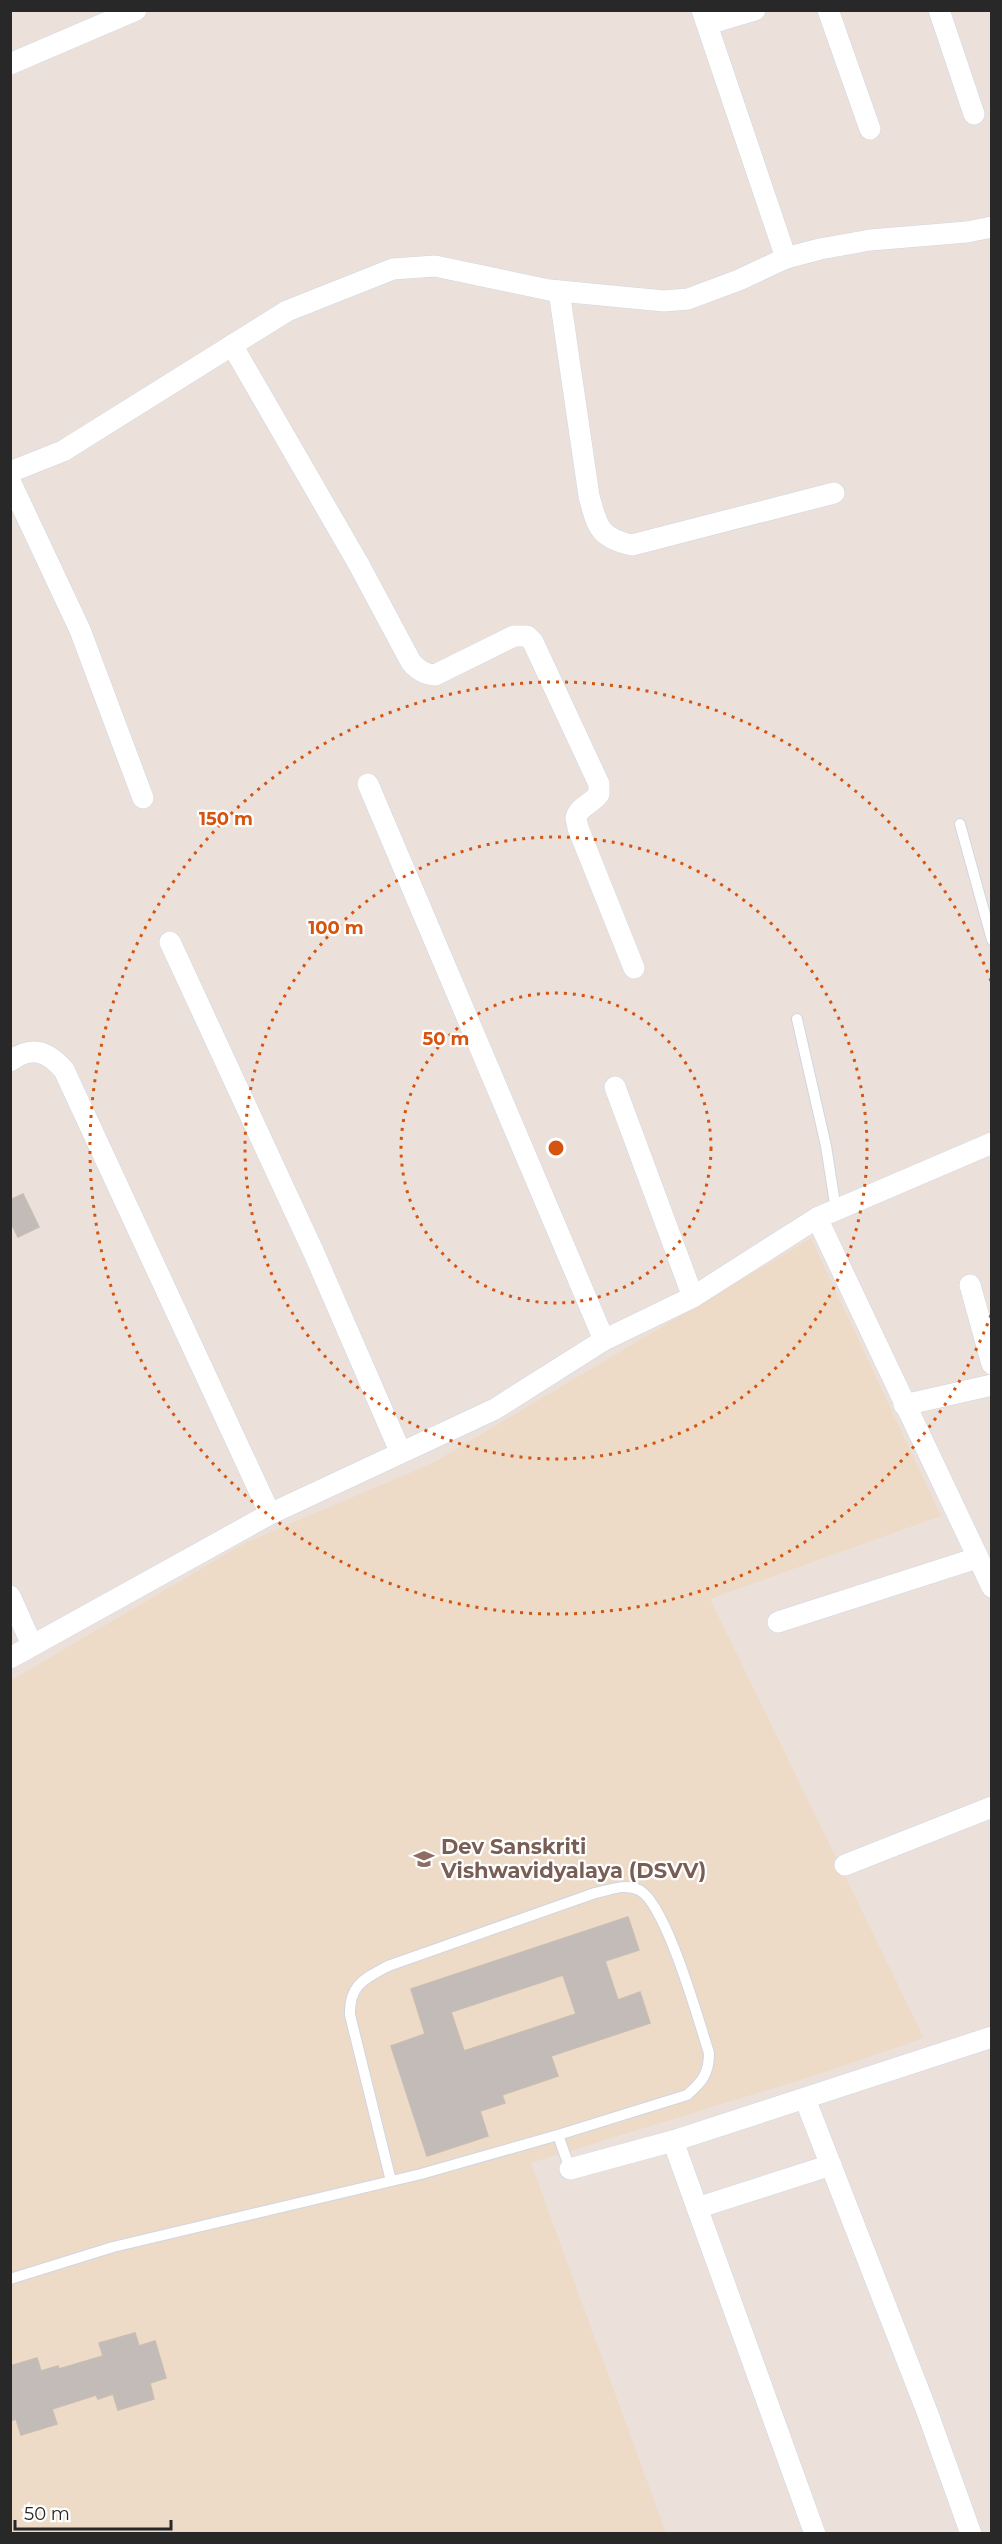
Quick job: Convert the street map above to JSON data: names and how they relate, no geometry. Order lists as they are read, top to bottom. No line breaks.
{"places":{"school or university":["Dev Sanskriti Vishwavidyalaya (DSVV)"]},"scale_bar":"50 m","rings":["150 m","100 m","50 m"]}
